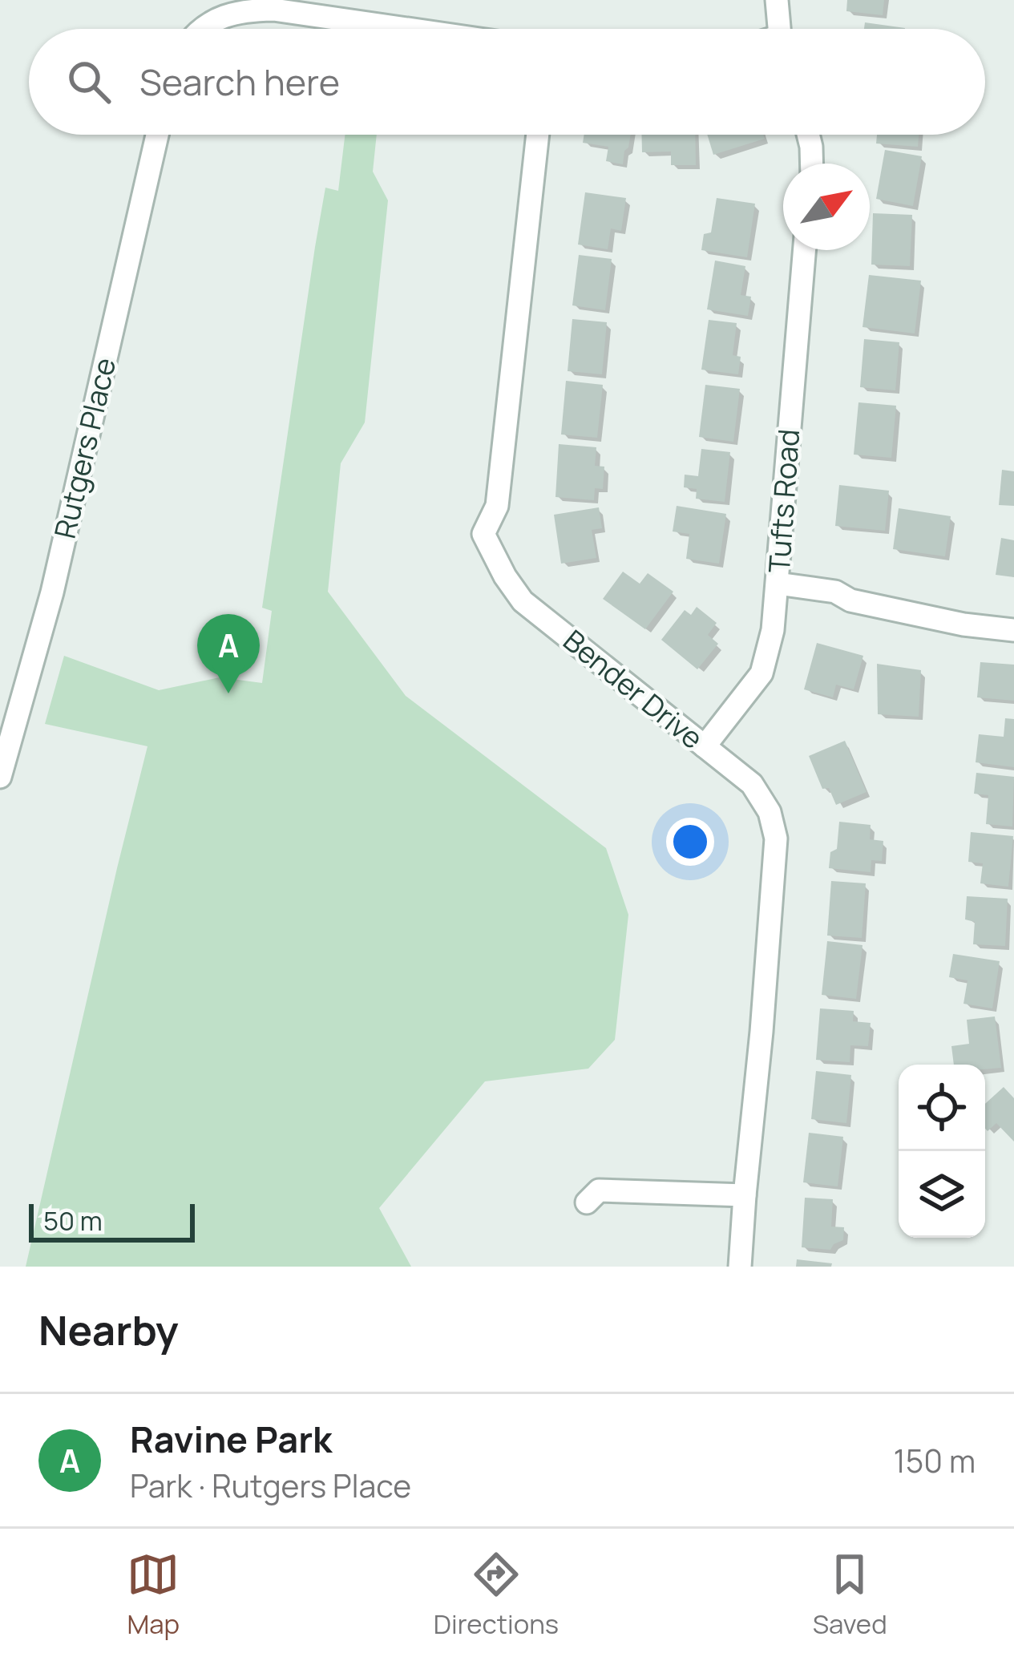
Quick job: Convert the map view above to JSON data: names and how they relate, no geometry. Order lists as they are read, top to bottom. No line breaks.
{"streets":{"street":["Rutgers Place","Tufts Road","Bender Drive"]},"crossings":[["Tufts Road","Bender Drive"]],"scale_bar":"50 m","north":"top right","page":{"search":"Search here","pins":"A","scale":"50 m","heading":"Nearby","list":[{"mark":"A","name":"Ravine Park","note":"Park · Rutgers Place","value":"150 m"}],"nav":["Map","Directions","Saved"]}}
